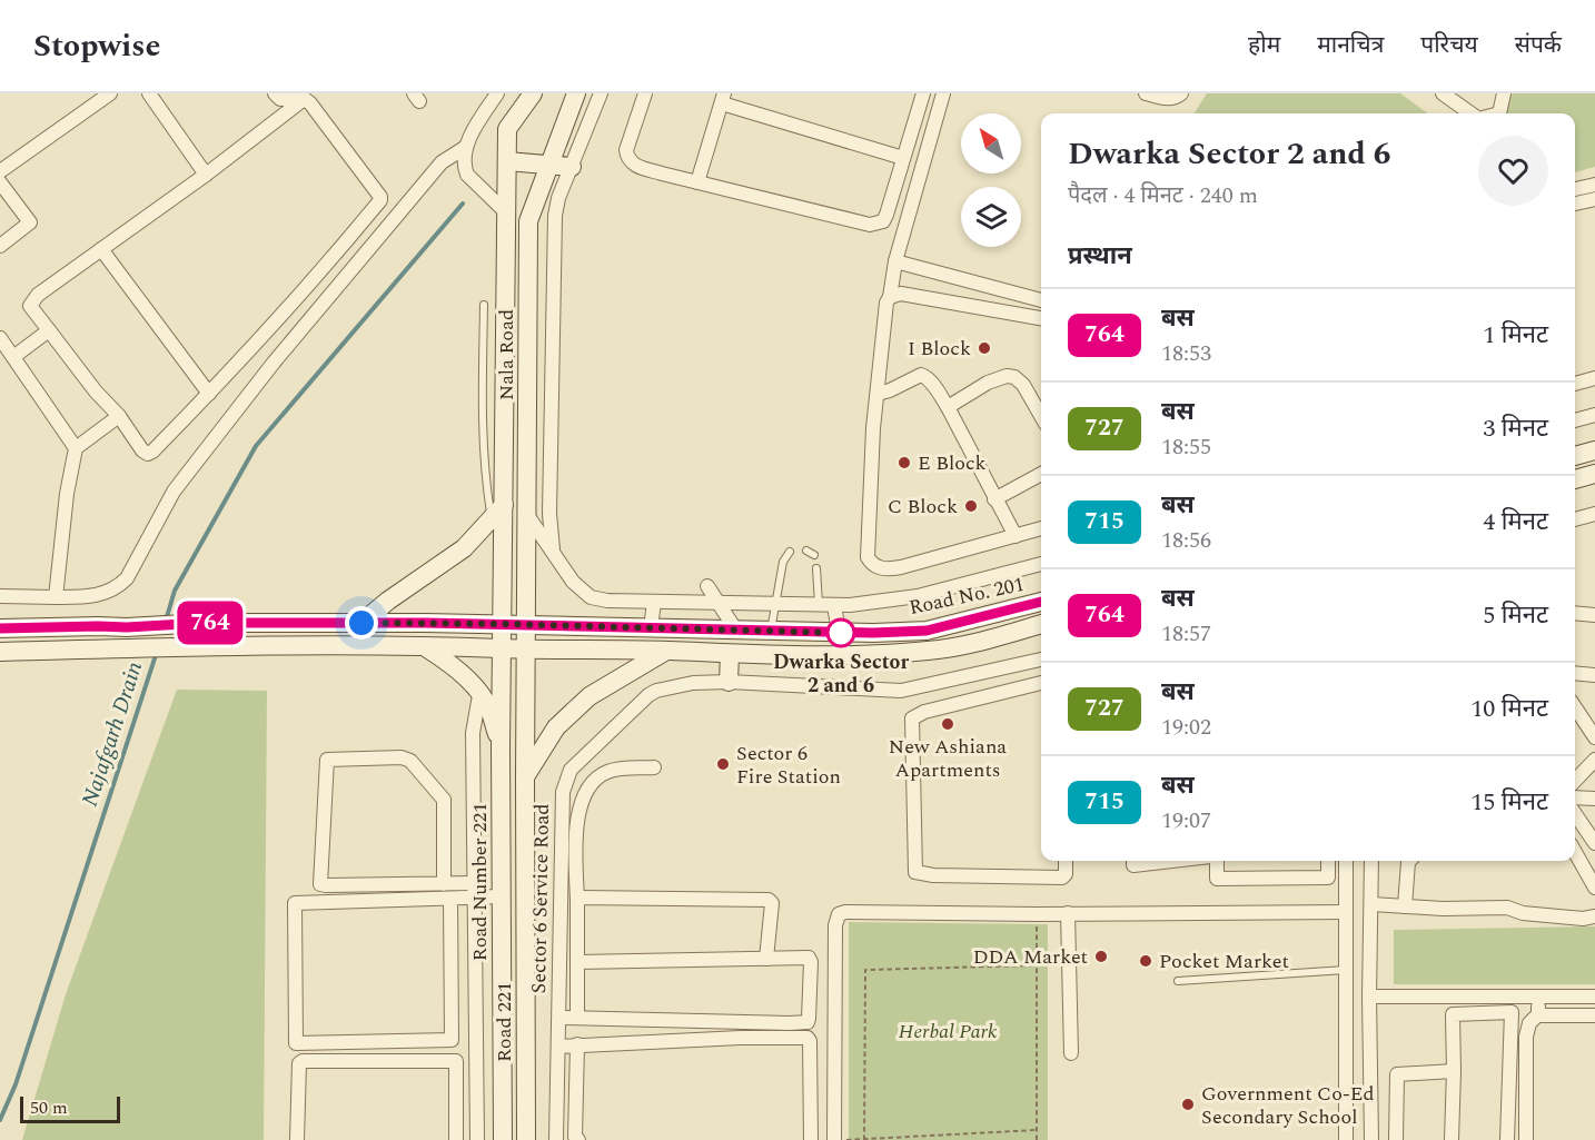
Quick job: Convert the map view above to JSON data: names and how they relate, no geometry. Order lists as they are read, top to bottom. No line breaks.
{"streets":{"main road":["Nala Road","Road No. 201","Road Number 221","Road 221"],"street":["Sector 6 Service Road"]},"crossings":[["Nala Road","Road No. 201"],["Nala Road","Road Number 221"],["Nala Road","Road 221"],["Road No. 201","Road Number 221"],["Road No. 201","Road 221"]],"water":["Najafgarh Drain"],"parks":["Herbal Park"],"places":["I Block","E Block","C Block","Dwarka Sector 2 and 6","New Ashiana Apartments","Sector 6 Fire Station","DDA Market","Pocket Market","Government Co-Ed Secondary School"],"lines":["bus line 764"],"scale_bar":"50 m","north":"top left","page":{"header":"Stopwise","nav":["होम","मानचित्र","परिचय","संपर्क"],"on_map":"764","heading":[["Dwarka Sector 2 and 6","पैदल · 4 मिनट · 240 m"],"प्रस्थान"],"list":[{"mark":"764","name":"बस","note":"18:53","value":"1 मिनट"},{"mark":"727","name":"बस","note":"18:55","value":"3 मिनट"},{"mark":"715","name":"बस","note":"18:56","value":"4 मिनट"},{"mark":"764","name":"बस","note":"18:57","value":"5 मिनट"},{"mark":"727","name":"बस","note":"19:02","value":"10 मिनट"},{"mark":"715","name":"बस","note":"19:07","value":"15 मिनट"}],"scale":"50 m"}}
